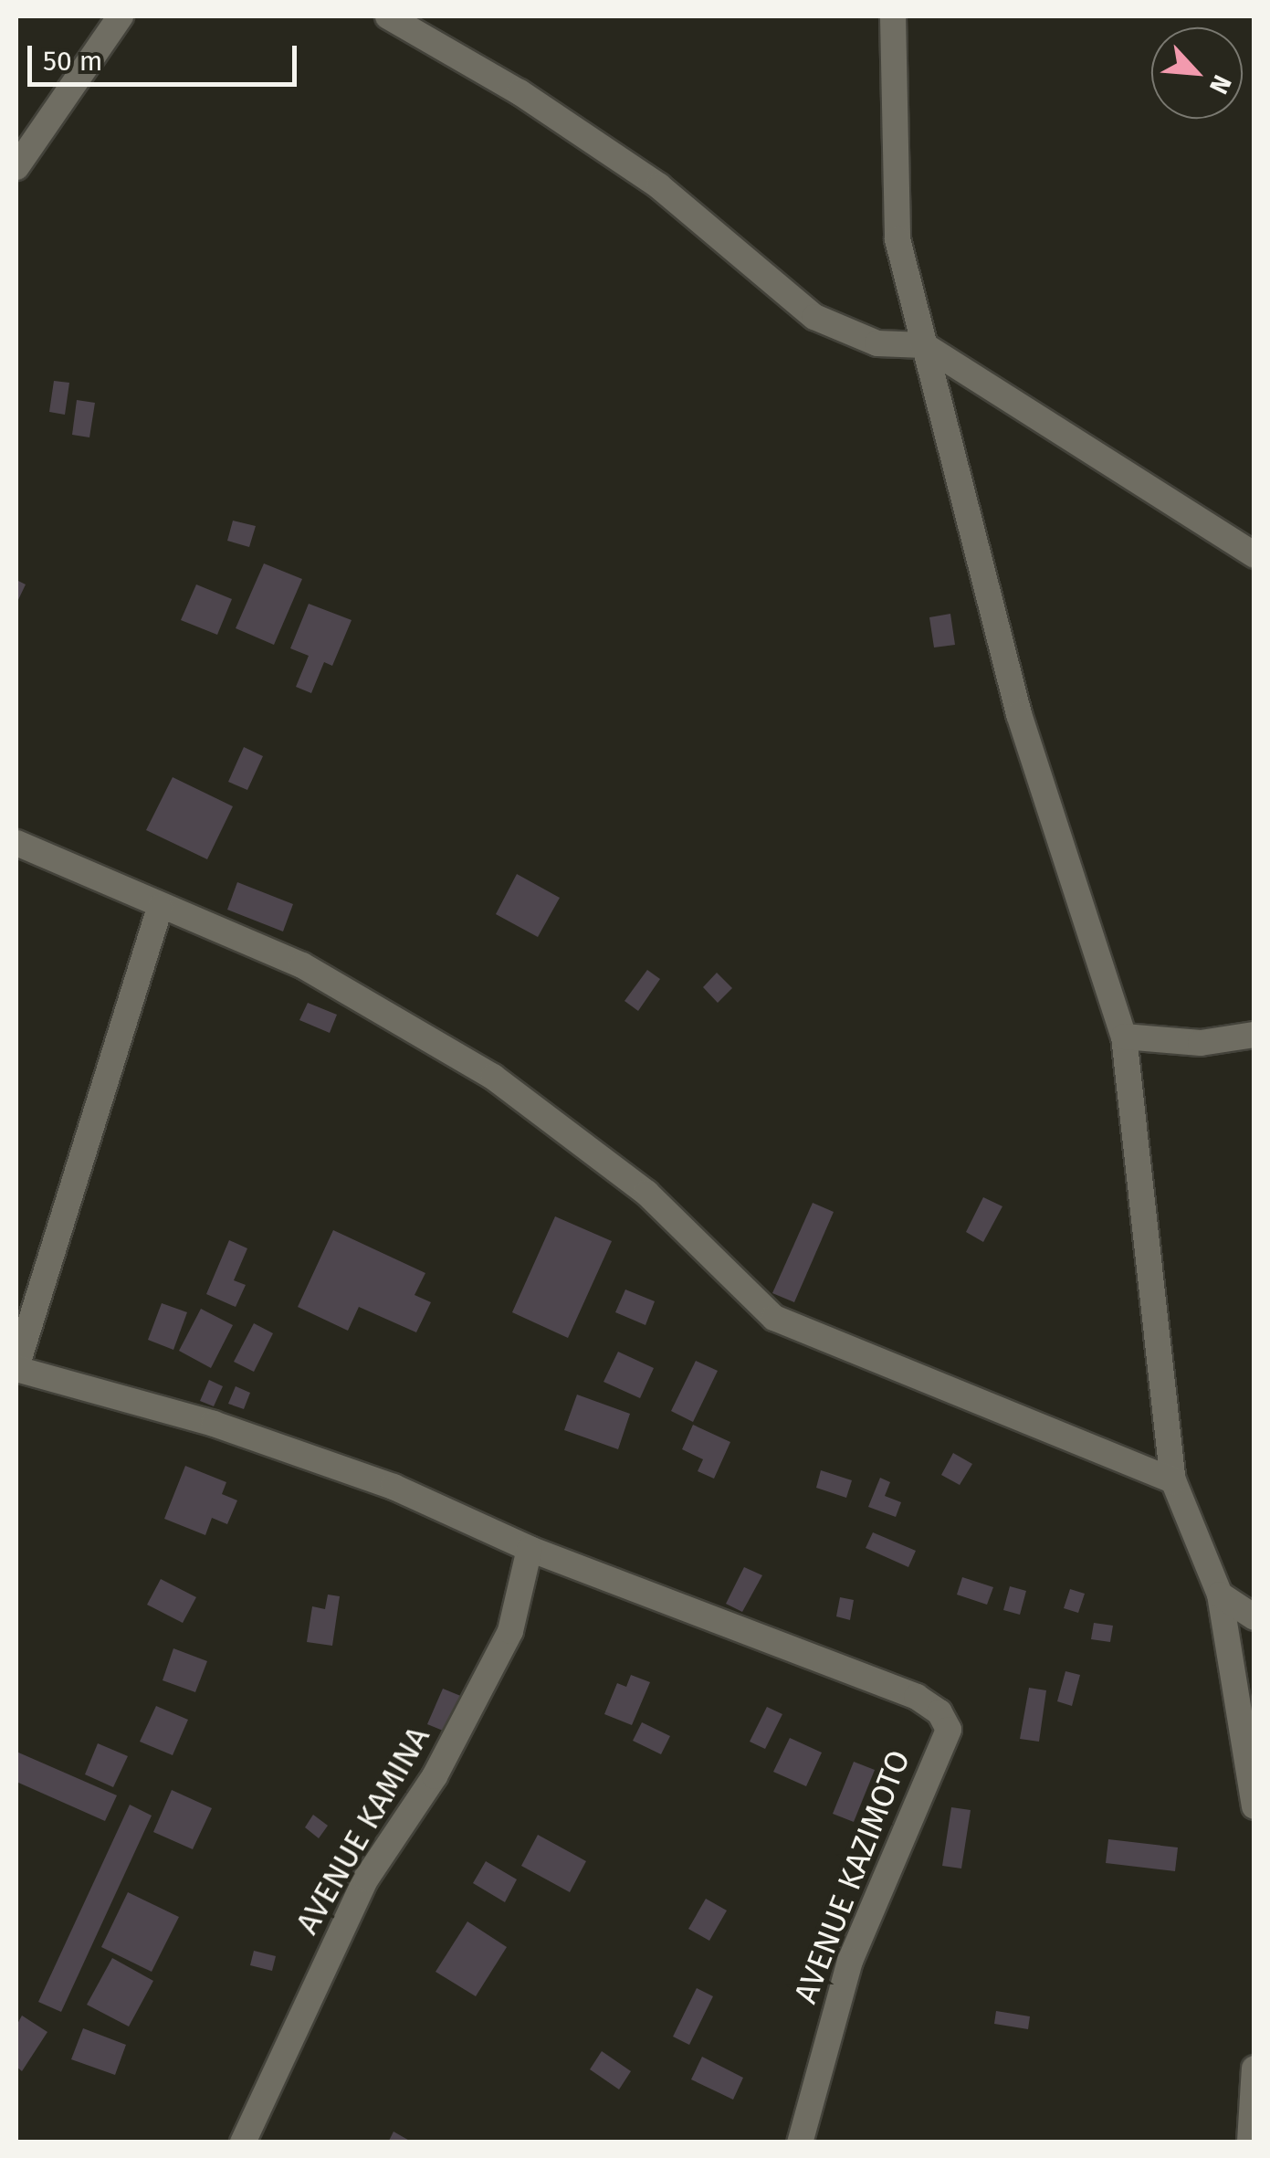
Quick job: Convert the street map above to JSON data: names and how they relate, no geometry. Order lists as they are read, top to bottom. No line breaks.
{"streets":{"street":["AVENUE KAMINA","AVENUE KAZIMOTO"]},"crossings":[["AVENUE KAMINA","AVENUE KAZIMOTO"]],"scale_bar":"50 m","north":"bottom right"}
